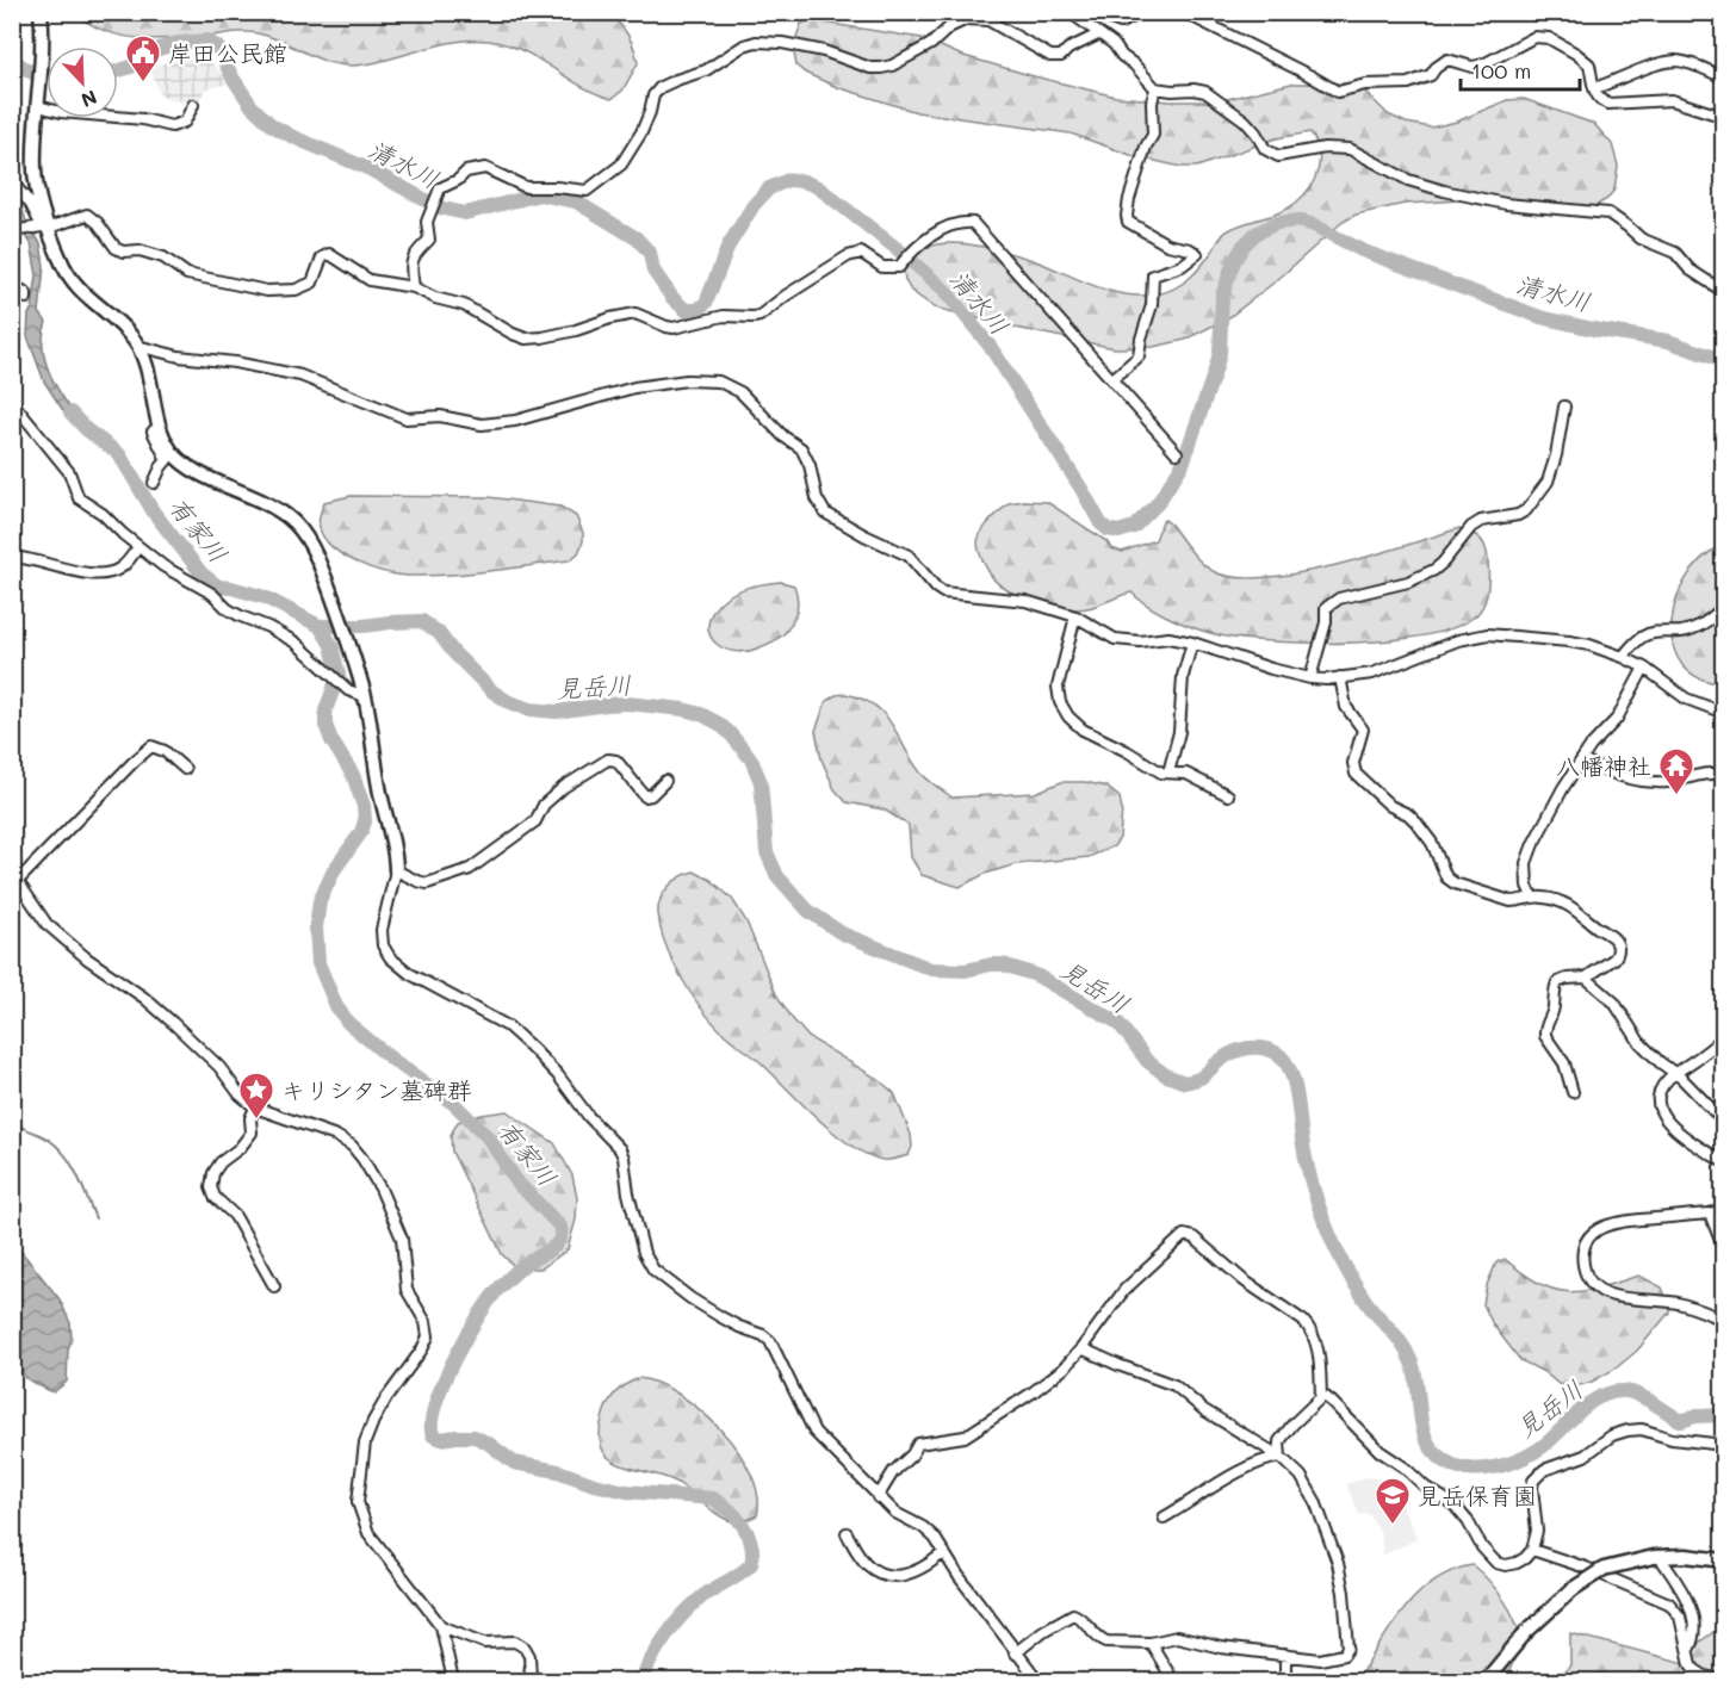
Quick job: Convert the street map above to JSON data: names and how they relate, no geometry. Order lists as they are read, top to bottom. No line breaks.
{"water":["清水川","有家川","見岳川"],"places":{"public building":["岸田公民館"],"temple":["八幡神社"],"place":["キリシタン墓碑群"],"school or university":["見岳保育園"]},"scale_bar":"100 m","north":"bottom right"}
